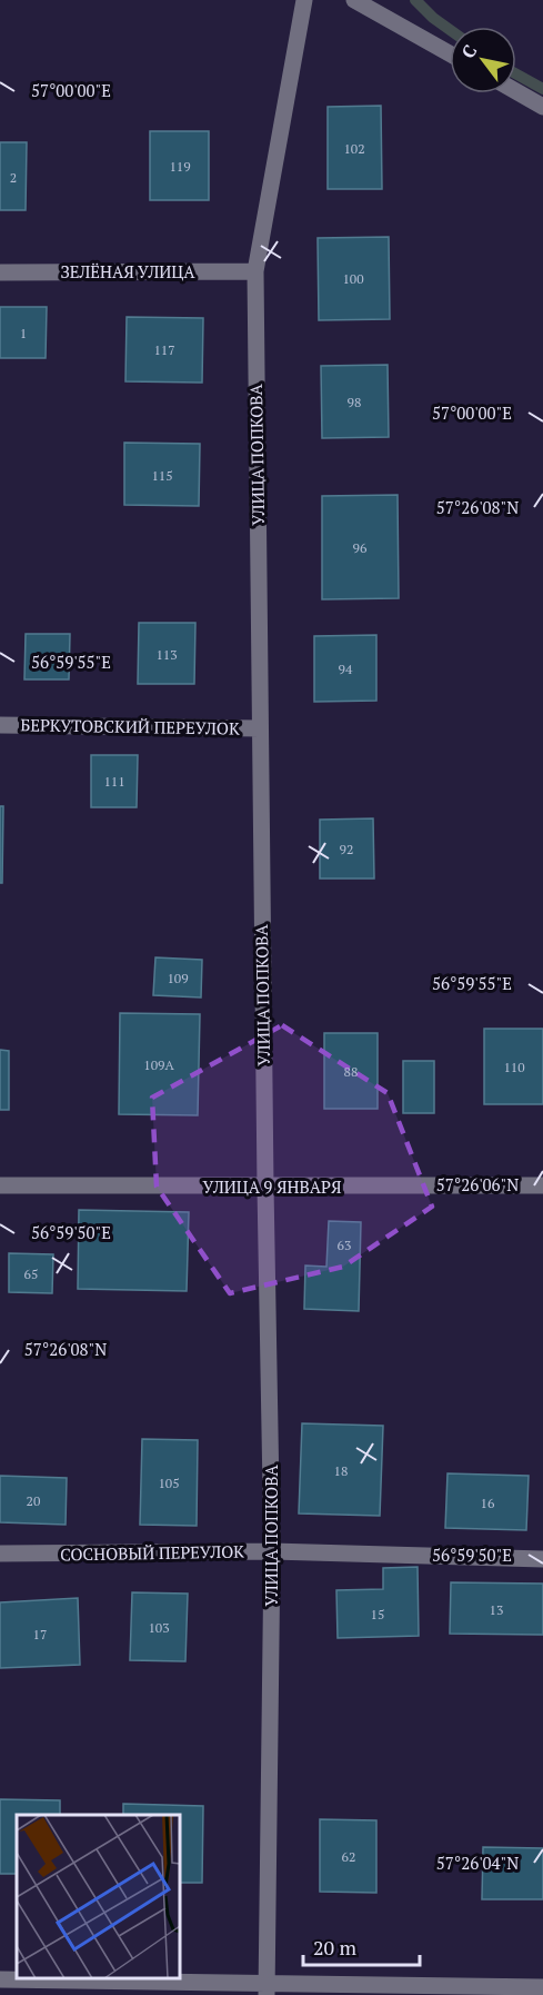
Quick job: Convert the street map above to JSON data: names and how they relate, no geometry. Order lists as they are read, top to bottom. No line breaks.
{"streets":{"street":["ЗЕЛЁНАЯ УЛИЦА","УЛИЦА ПОПКОВА","БЕРКУТОВСКИЙ ПЕРЕУЛОК","УЛИЦА 9 ЯНВАРЯ","СОСНОВЫЙ ПЕРЕУЛОК"]},"crossings":[["ЗЕЛЁНАЯ УЛИЦА","УЛИЦА ПОПКОВА"],["УЛИЦА ПОПКОВА","БЕРКУТОВСКИЙ ПЕРЕУЛОК"],["УЛИЦА ПОПКОВА","УЛИЦА 9 ЯНВАРЯ"],["УЛИЦА ПОПКОВА","СОСНОВЫЙ ПЕРЕУЛОК"]],"house_numbers":["102","119","2","100","1","117","98","115","96","113","94","111","92","109","109А","110","88","63","65","18","105","20","16","13","15","103","17","62"],"scale_bar":"20 m","north":"top left","coordinates":["57°00'00\"E","57°26'08\"N","56°59'55\"E","57°26'06\"N","56°59'50\"E","57°26'04\"N"]}
